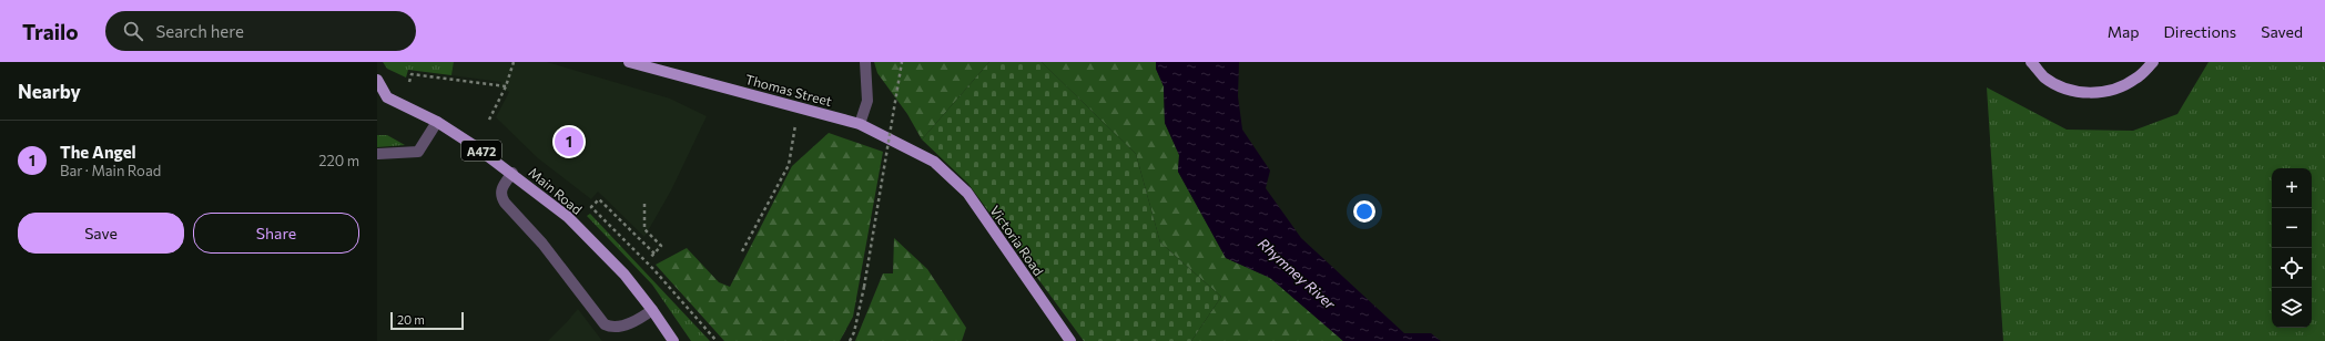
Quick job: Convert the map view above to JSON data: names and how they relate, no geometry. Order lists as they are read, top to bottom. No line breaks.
{"streets":{"main road":["Thomas Street","A472","Main Road","Victoria Road"]},"crossings":[["Thomas Street","Victoria Road"]],"water":["Rhymney River"],"scale_bar":"20 m","page":{"header":"Trailo","search":"Search here","nav":["Map","Directions","Saved"],"heading":"Nearby","list":[{"mark":"1","name":"The Angel","note":"Bar · Main Road","value":"220 m"}],"pins":"1","map_buttons":["+","−"],"buttons":["Save","Share"],"scale":"20 m"}}
